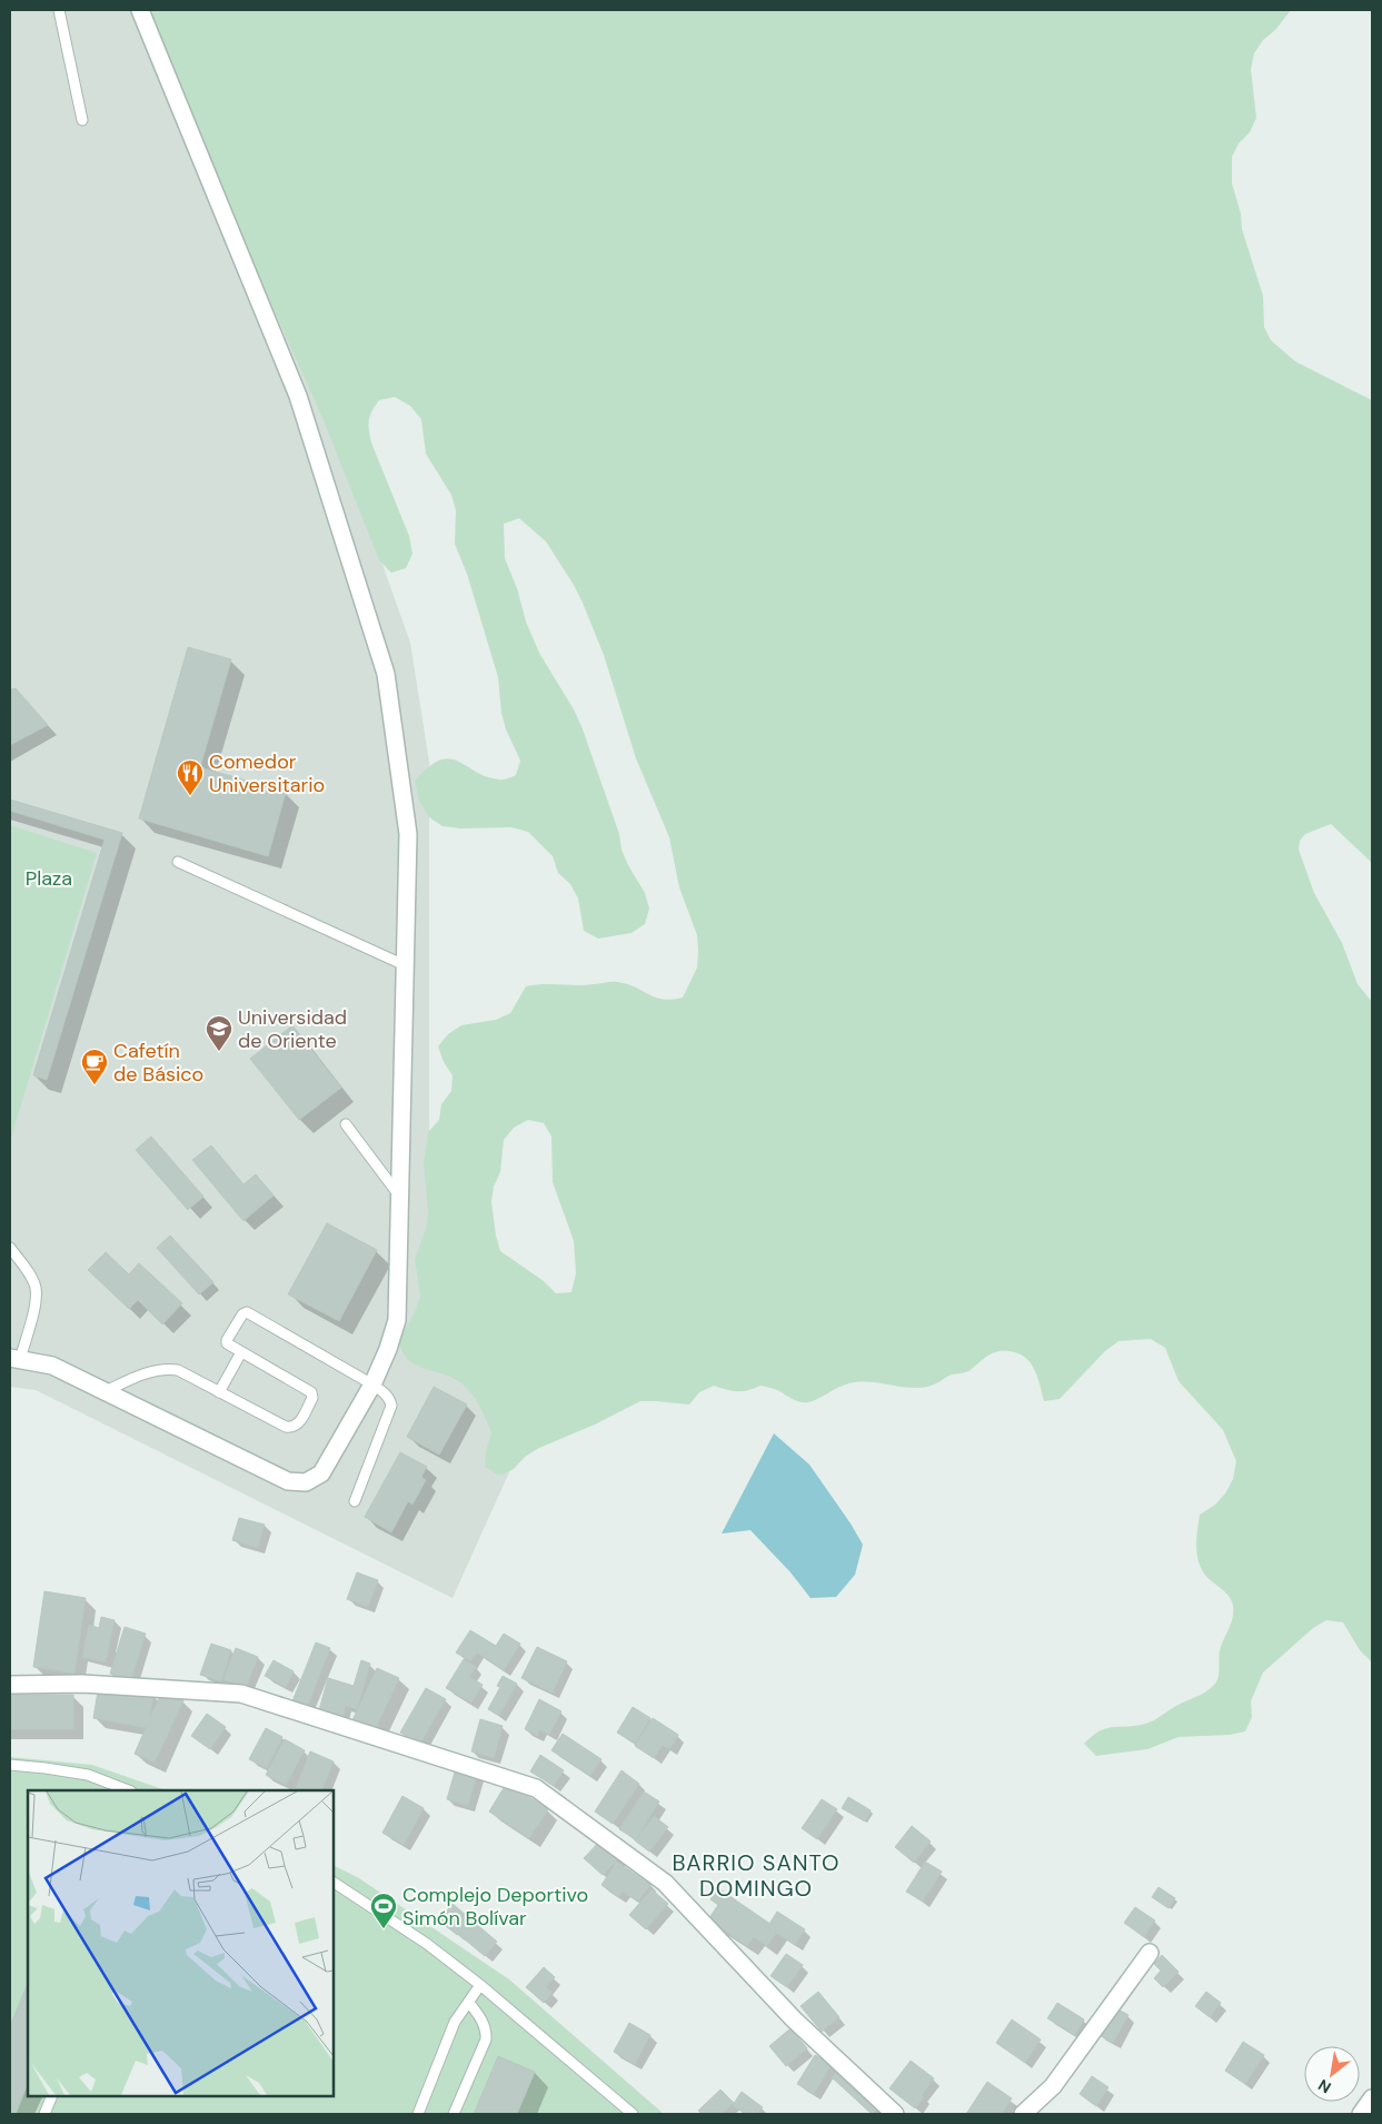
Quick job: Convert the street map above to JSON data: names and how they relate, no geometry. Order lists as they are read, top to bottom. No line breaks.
{"districts":["BARRIO SANTO DOMINGO"],"parks":["Plaza"],"places":{"restaurant":["Comedor Universitario"],"school or university":["Universidad de Oriente"],"cafe":["Cafetín de Básico"],"sports":["Complejo Deportivo Simón Bolívar"]},"north":"bottom left"}
